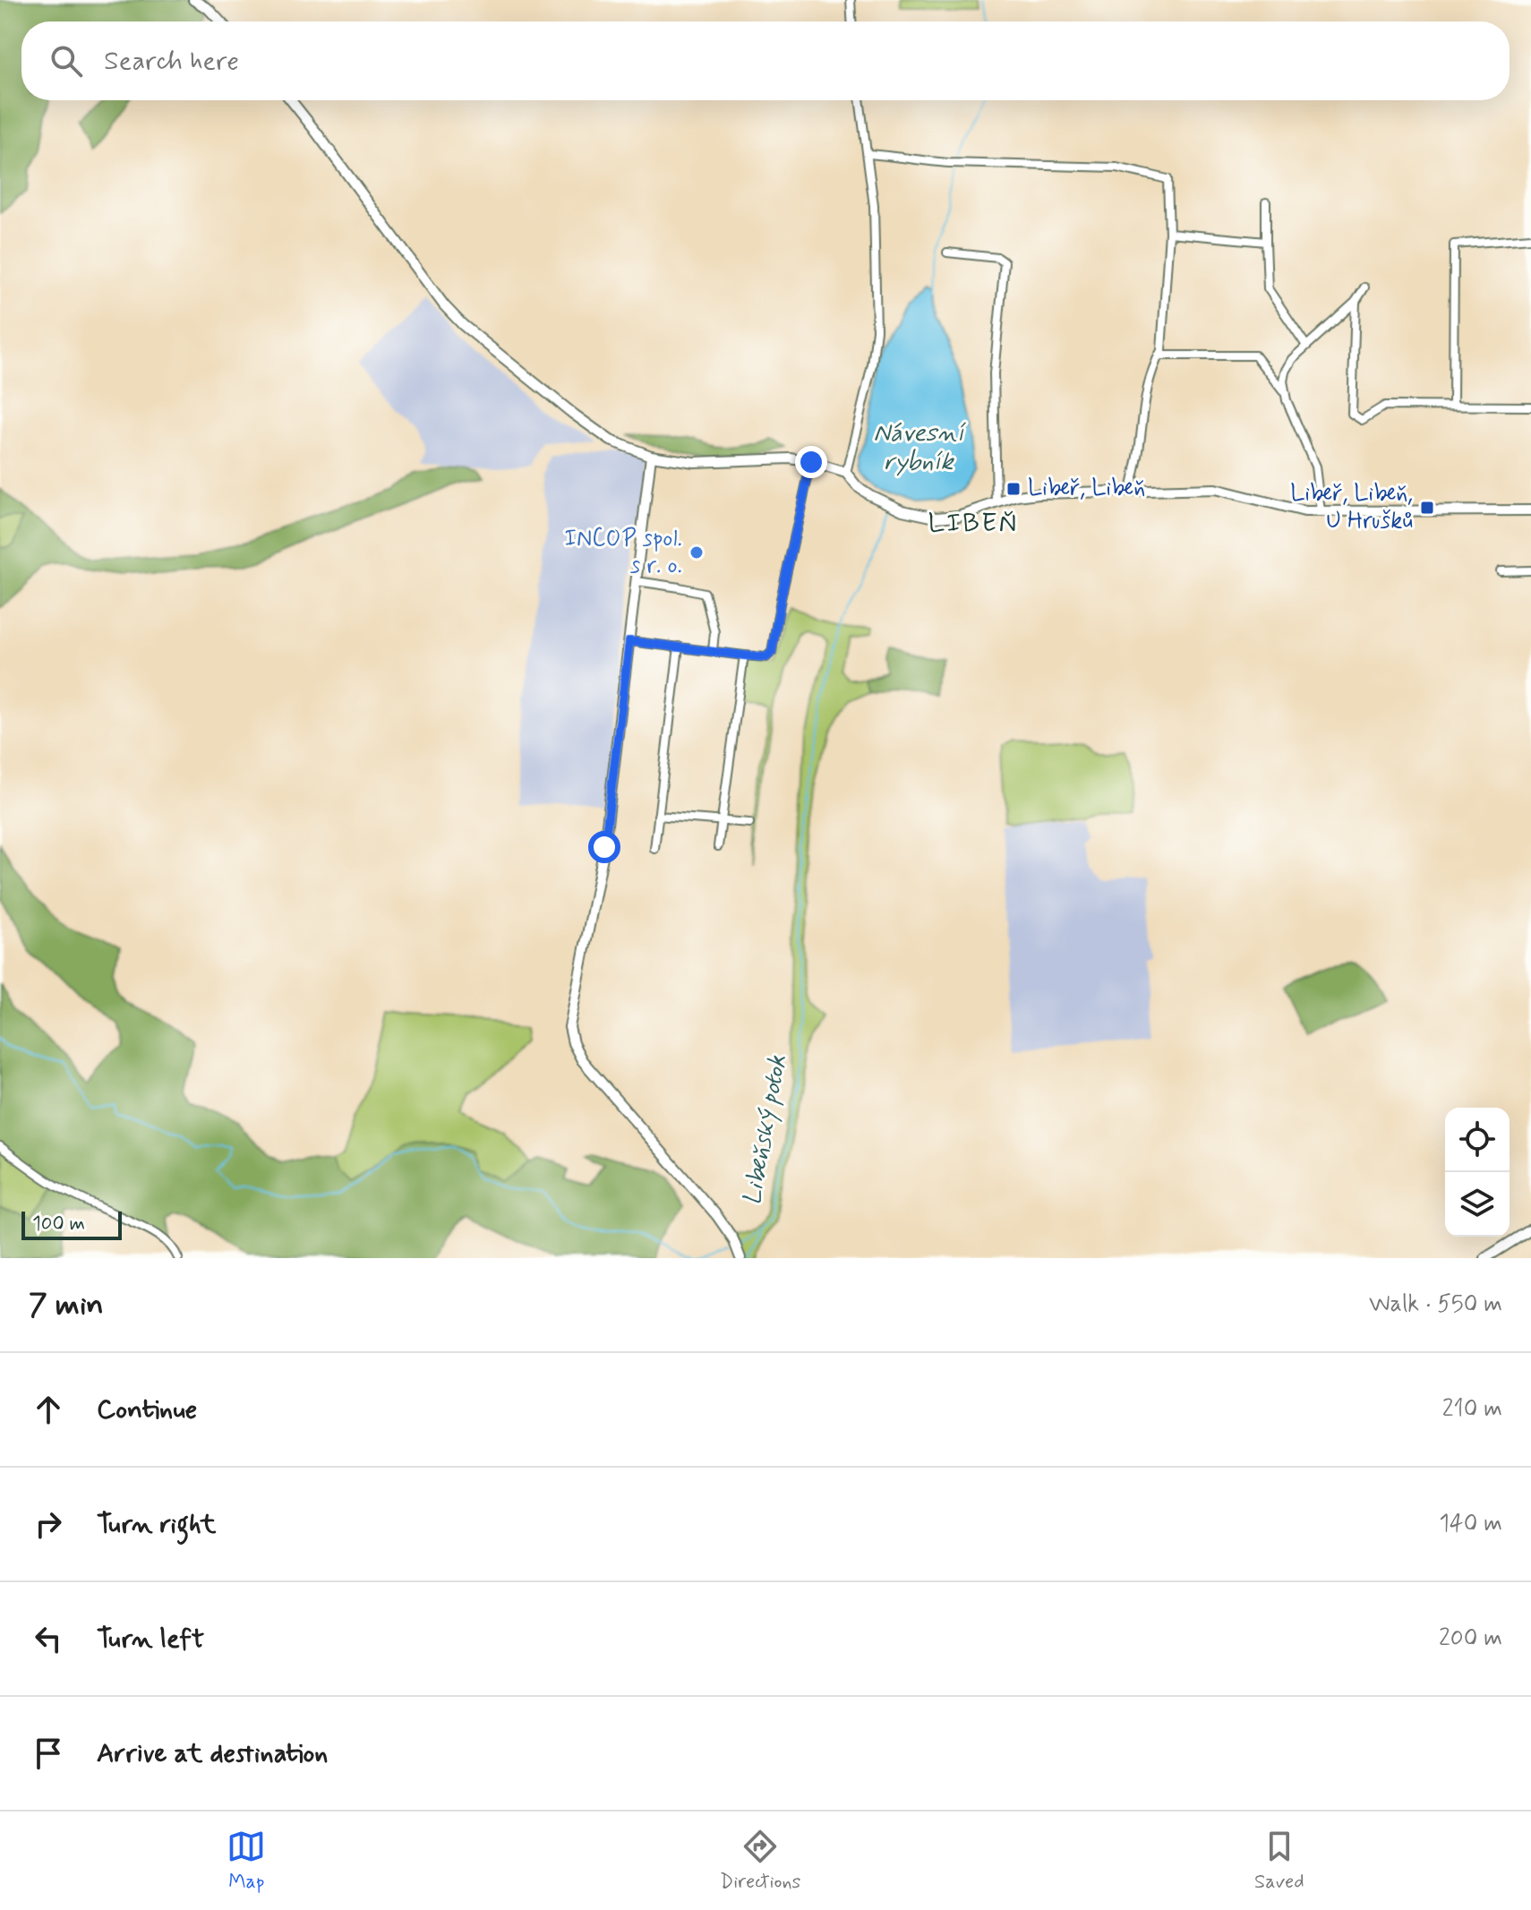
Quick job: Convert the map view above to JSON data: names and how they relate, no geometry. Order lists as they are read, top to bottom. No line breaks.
{"districts":["LIBEŇ"],"water":["Návesní rybník","Libeňský potok"],"places":{"transit":["Libeř, Libeň","Libeř, Libeň, U Hrušků"],"other":["INCOP spol. s r. o."]},"scale_bar":"100 m","page":{"search":"Search here","scale":"100 m","heading":["7 min","Walk · 550 m"],"list":[["Continue","210 m"],["Turn right","140 m"],["Turn left","200 m"],"Arrive at destination"],"nav":["Map","Directions","Saved"]}}
